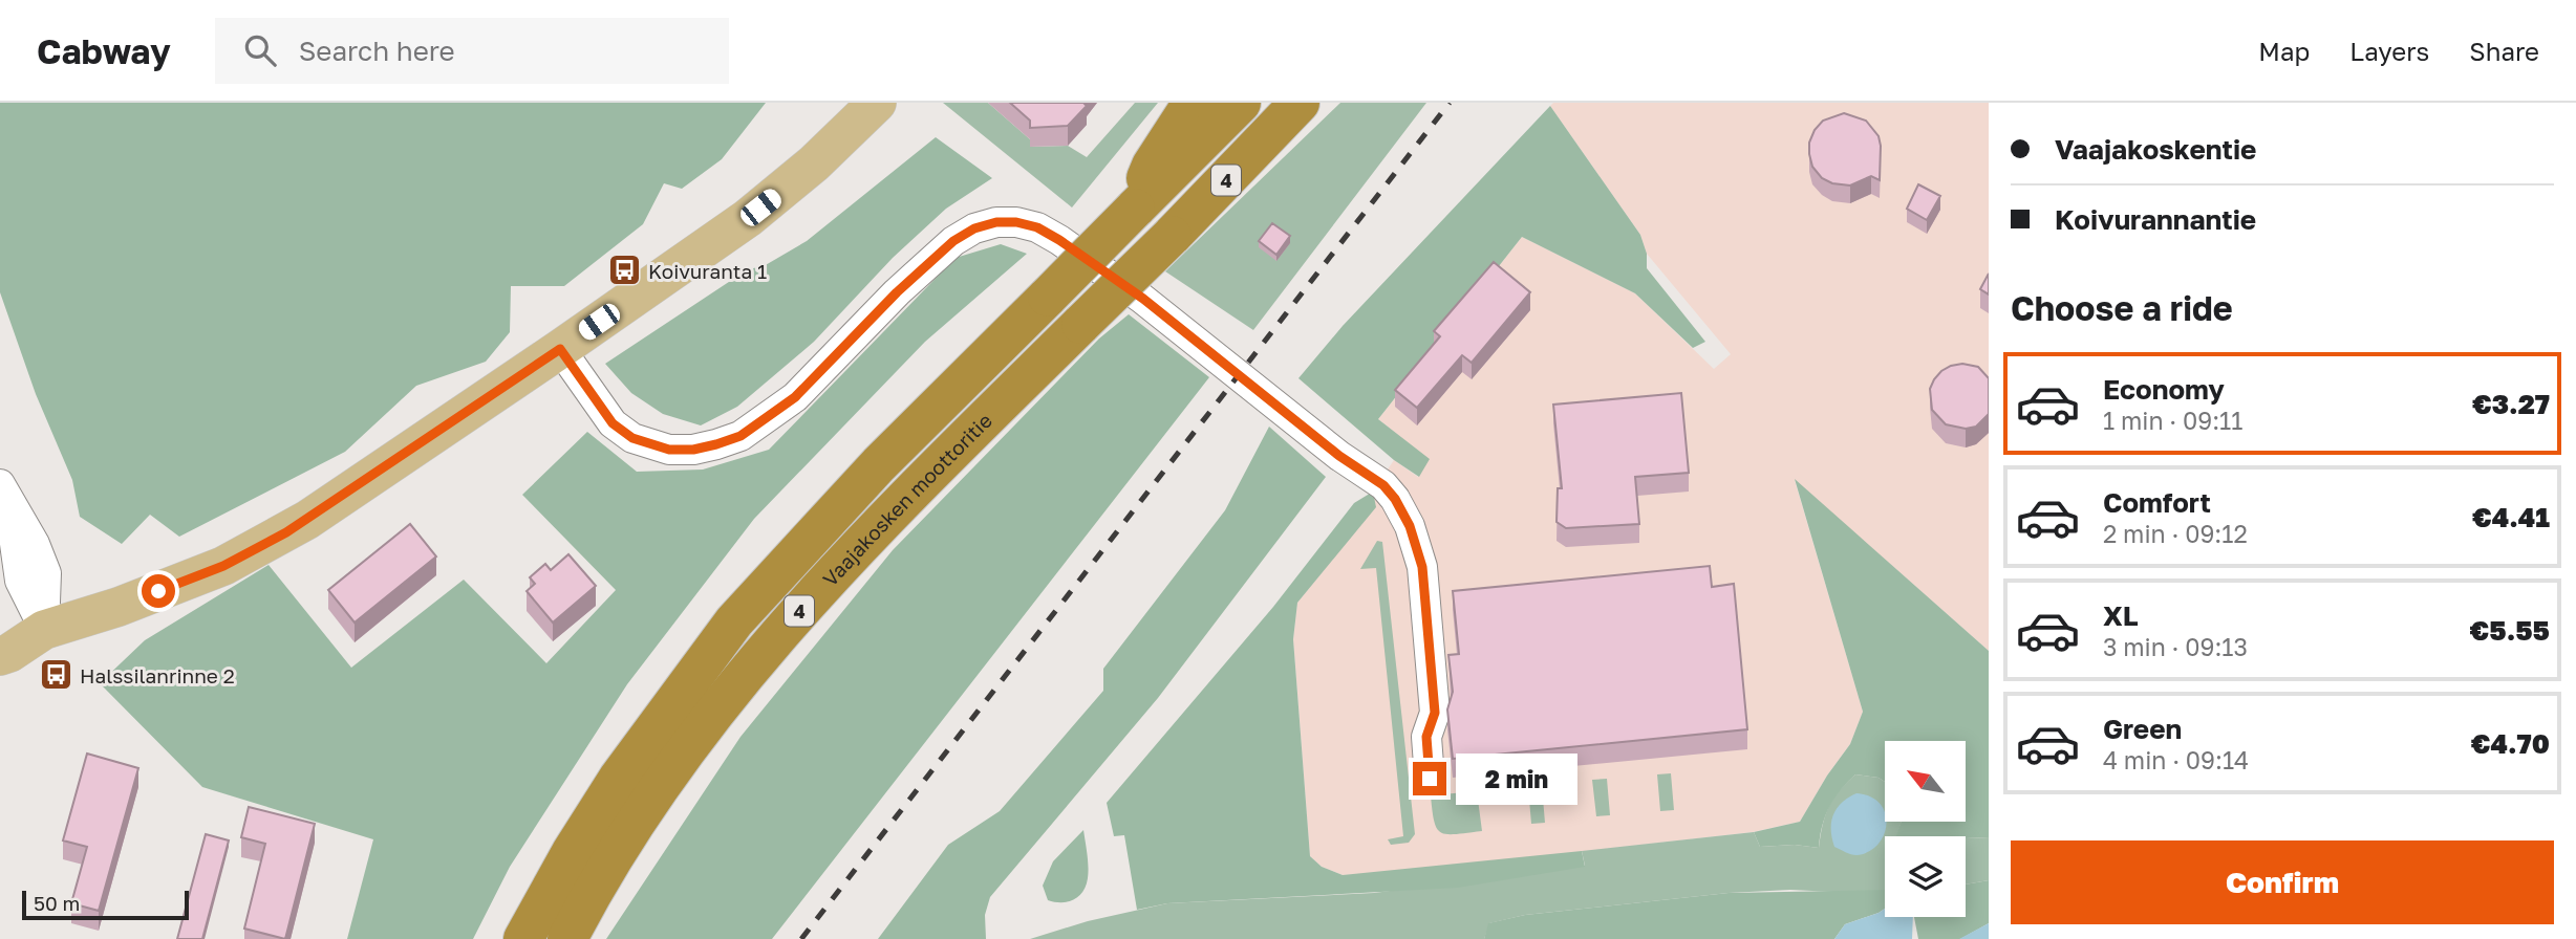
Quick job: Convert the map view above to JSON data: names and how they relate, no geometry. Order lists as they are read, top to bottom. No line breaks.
{"streets":{"highway":["4","Vaajakosken moottoritie"]},"places":{"bus stop":["Koivuranta 1","Halssilanrinne 2"]},"scale_bar":"50 m","north":"top left","page":{"header":"Cabway","search":"Search here","nav":["Map","Layers","Share"],"banner":["Vaajakoskentie","Koivurannantie"],"heading":"Choose a ride","list":[{"name":"Economy","note":"1 min · 09:11","value":"€3.27"},{"name":"Comfort","note":"2 min · 09:12","value":"€4.41"},{"name":"XL","note":"3 min · 09:13","value":"€5.55"},{"name":"Green","note":"4 min · 09:14","value":"€4.70"}],"bubble":"2 min","buttons":"Confirm","scale":"50 m"}}
